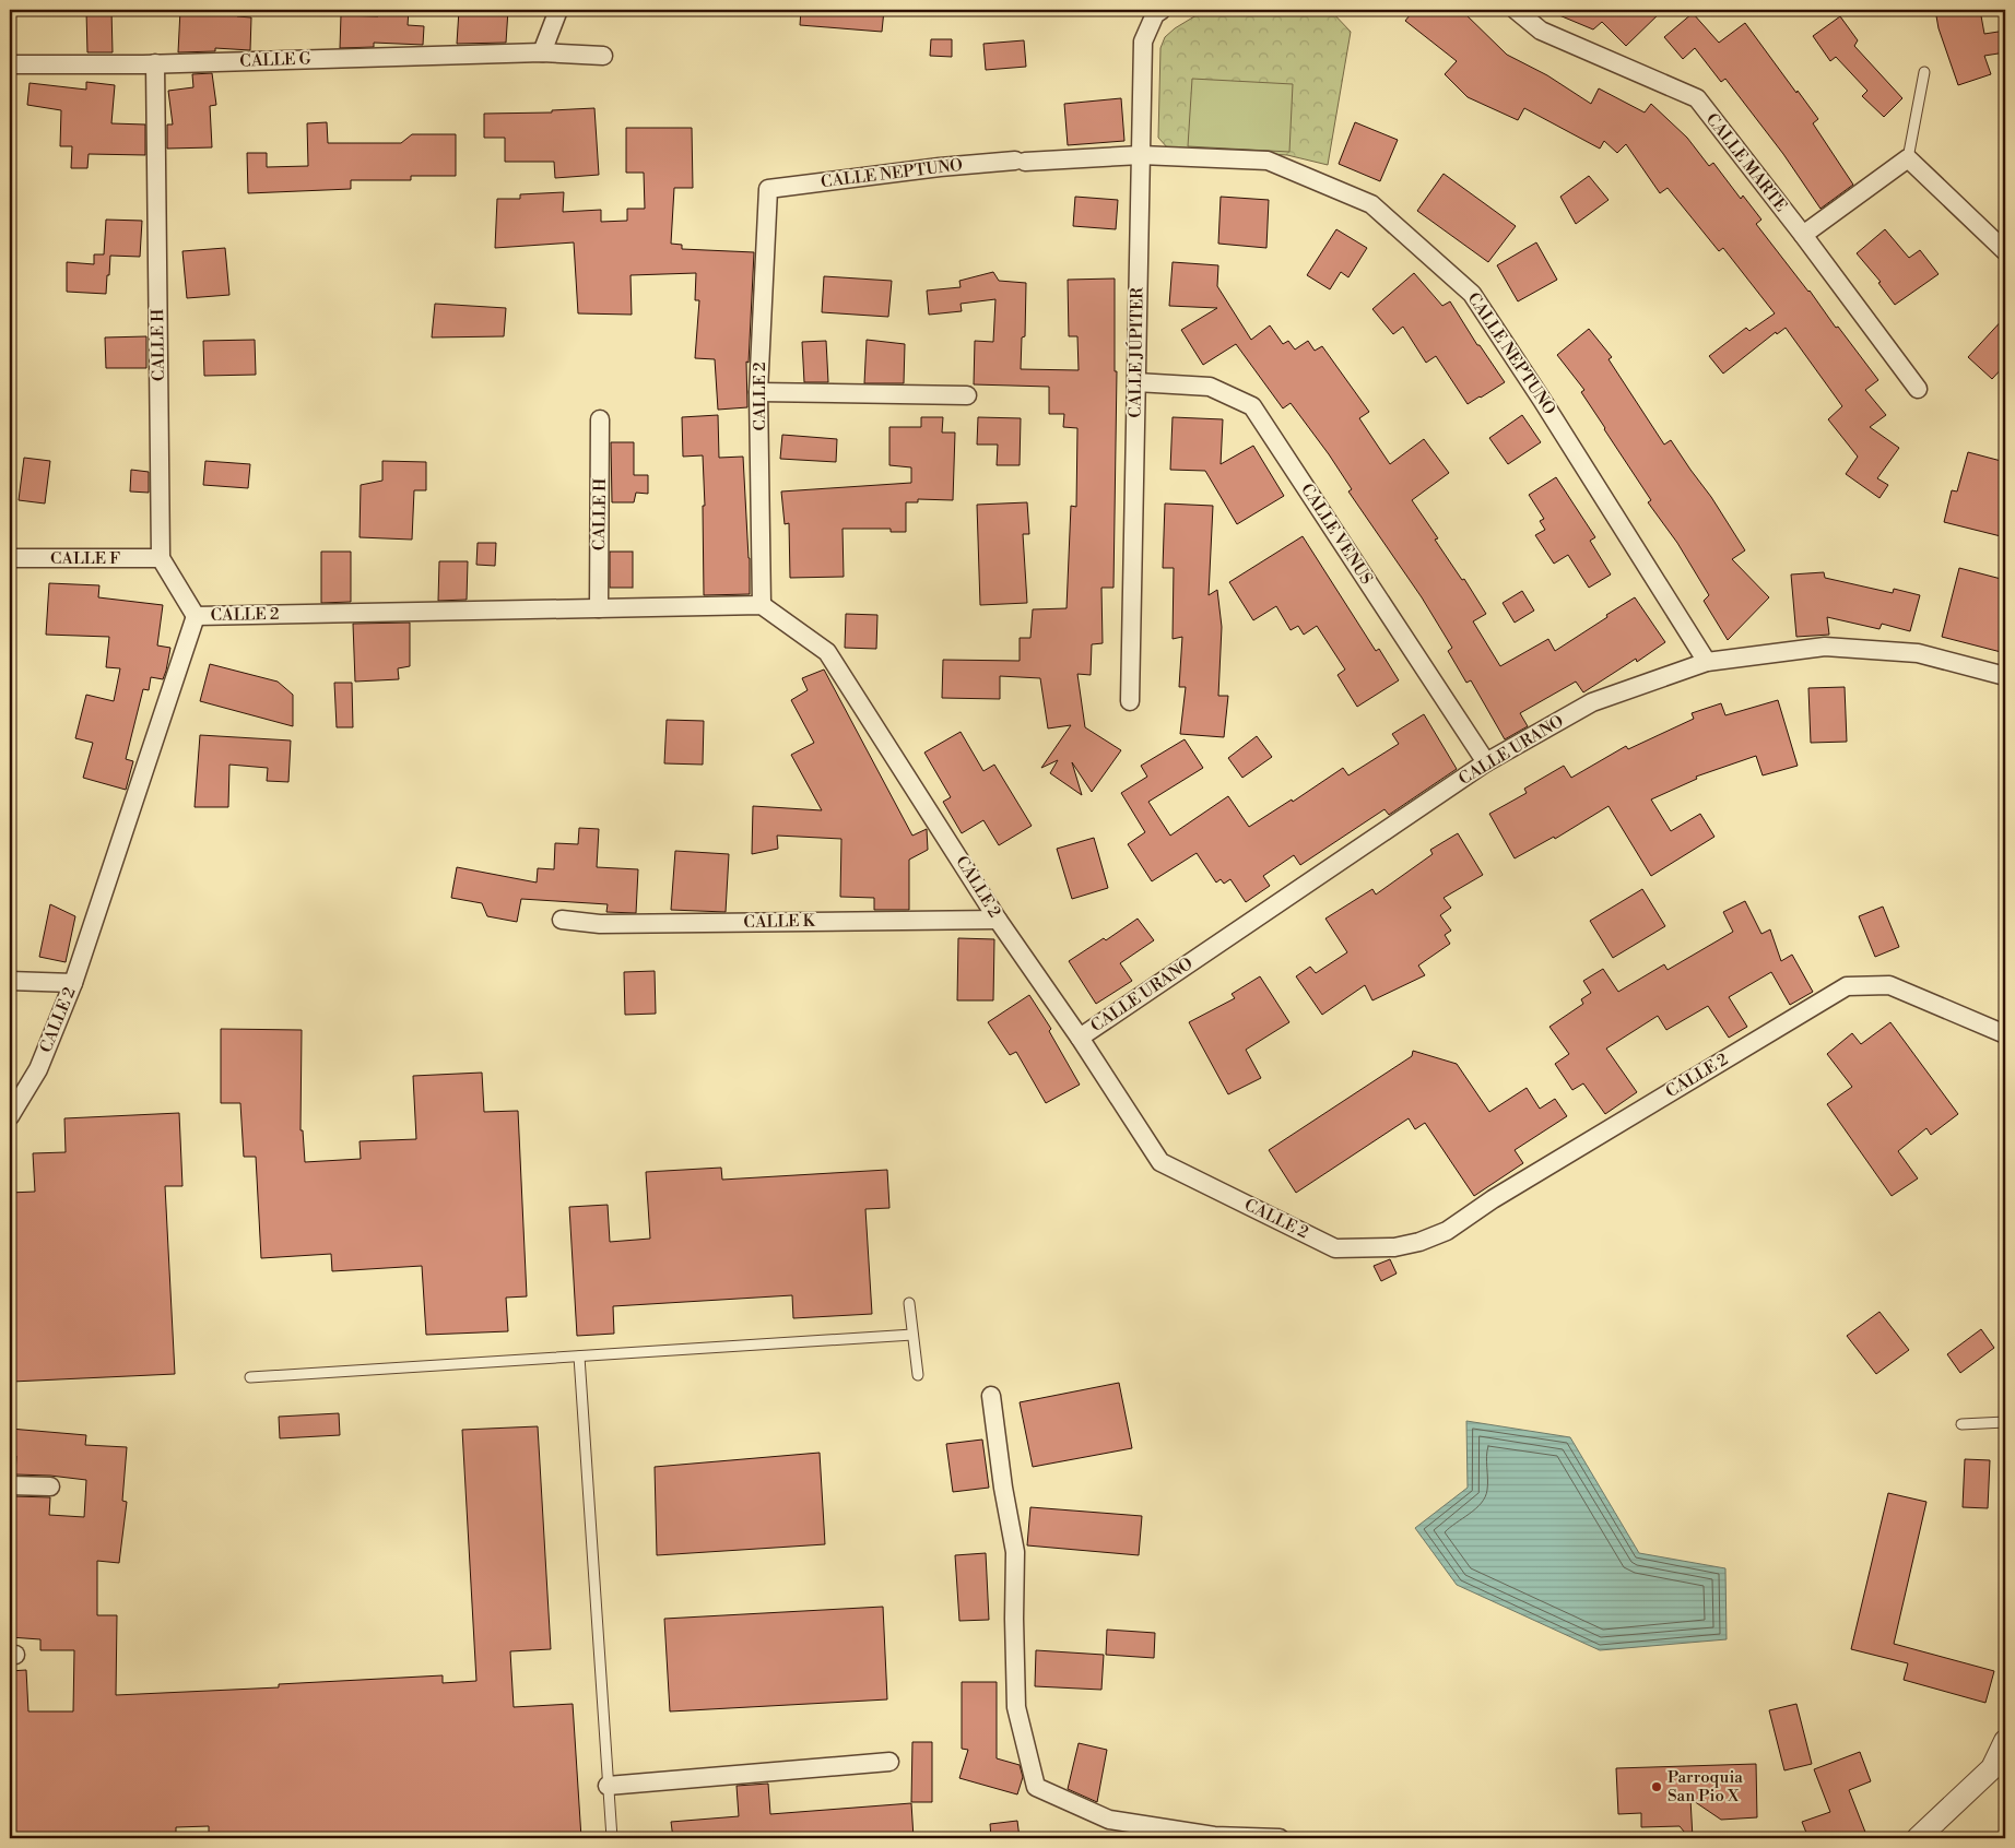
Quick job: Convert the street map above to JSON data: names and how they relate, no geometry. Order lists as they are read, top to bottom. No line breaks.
{"streets":{"street":["CALLE G","CALLE MARTE","CALLE NEPTUNO","CALLE H","CALLE JÚPITER","CALLE 2","CALLE VENUS","CALLE F","CALLE URANO","CALLE K"]},"crossings":[["CALLE G","CALLE H"],["CALLE NEPTUNO","CALLE JÚPITER"],["CALLE NEPTUNO","CALLE 2"],["CALLE NEPTUNO","CALLE URANO"],["CALLE H","CALLE 2"],["CALLE H","CALLE F"],["CALLE JÚPITER","CALLE VENUS"],["CALLE 2","CALLE URANO"],["CALLE 2","CALLE K"],["CALLE VENUS","CALLE URANO"]],"places":["Parroquia San Pio X"]}
